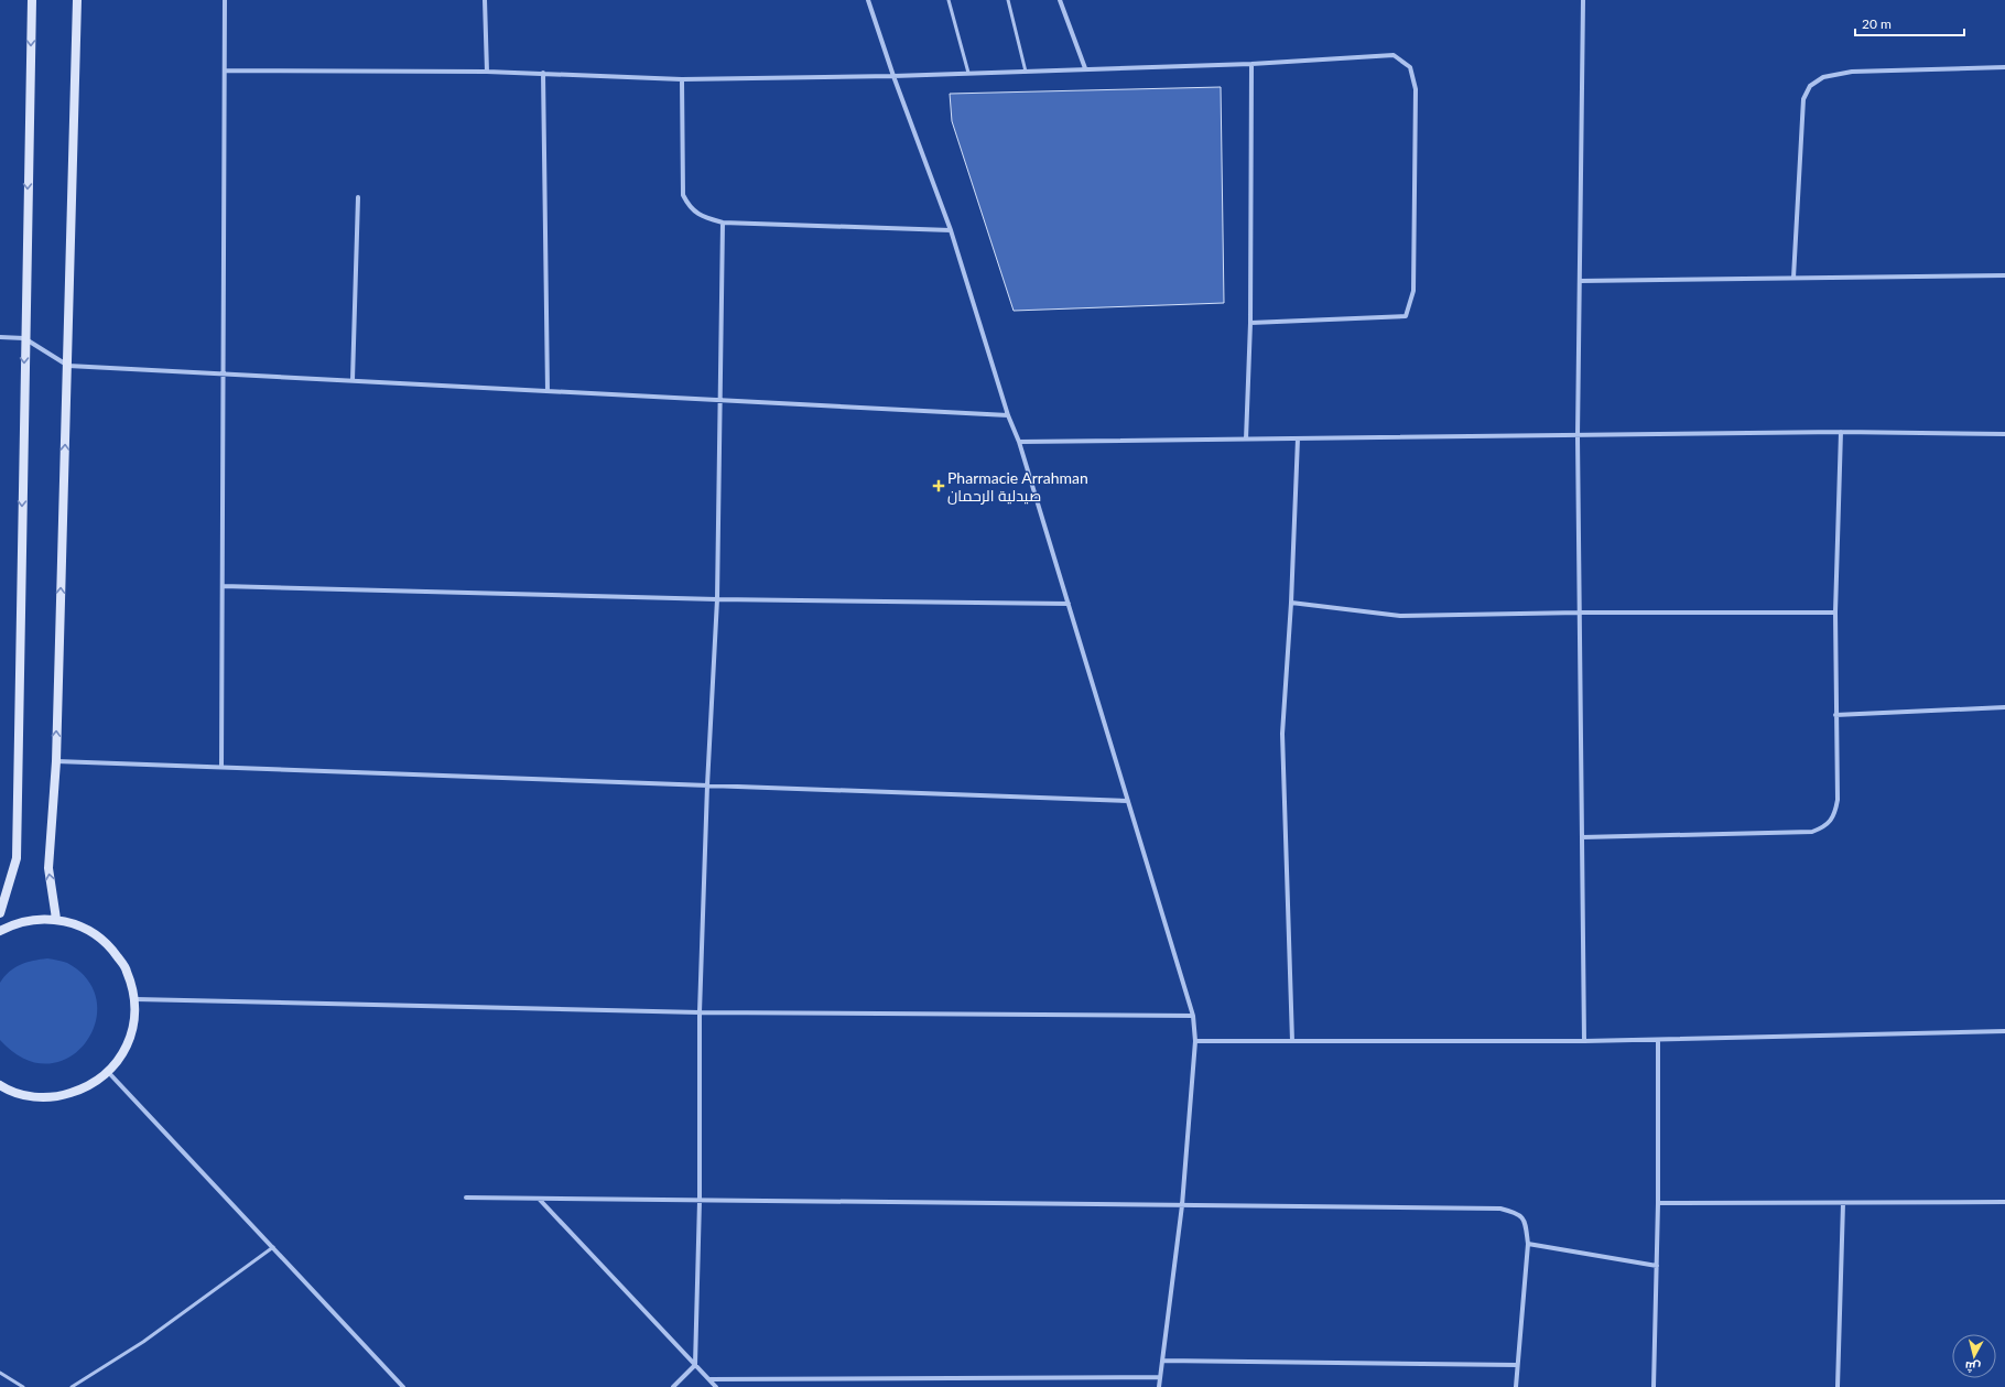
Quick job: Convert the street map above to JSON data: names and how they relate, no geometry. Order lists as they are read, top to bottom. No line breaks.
{"places":{"health":["Pharmacie Arrahman صيدلية الرحمان"]},"scale_bar":"20 m","north":"bottom"}
